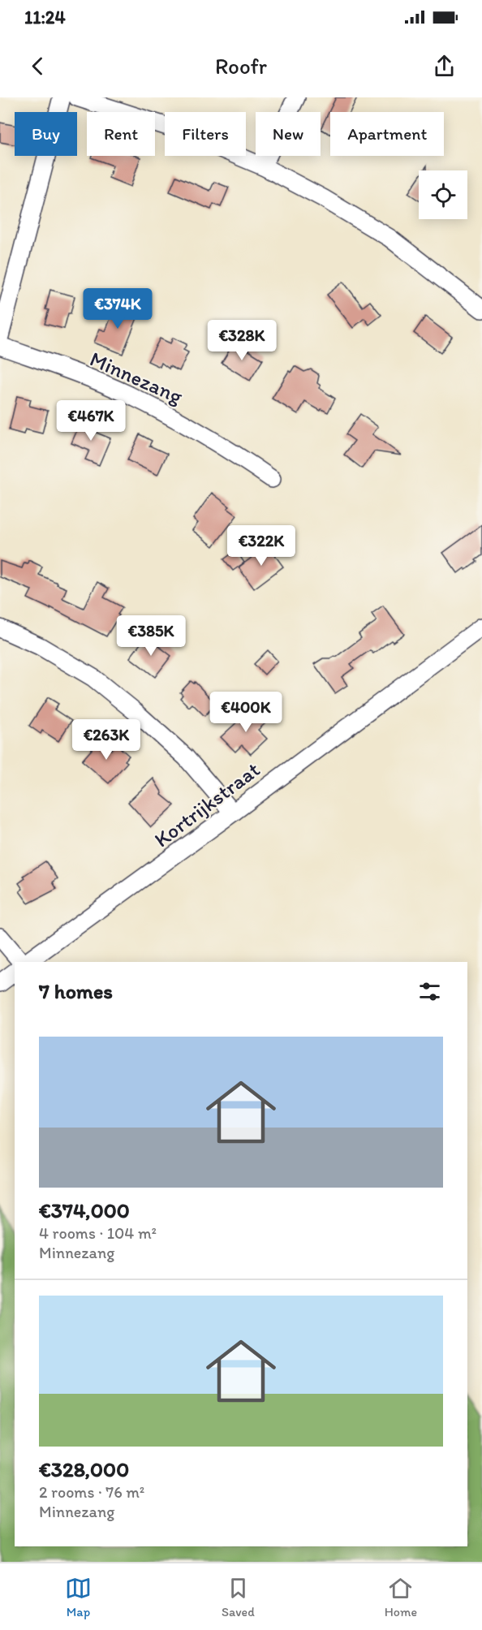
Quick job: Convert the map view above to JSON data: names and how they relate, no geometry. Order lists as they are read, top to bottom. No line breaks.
{"streets":{"street":["Minnezang","Kortrijkstraat"]},"page":{"status":"11:24","header":"Roofr","chip":["Buy","Rent","Filters","New","Apartment"],"price":["€374K","€328K","€467K","€322K","€385K","€400K","€263K"],"heading":"7 homes","list":[{"name":"€374,000","note":"4 rooms · 104 m² · Minnezang"},{"name":"€328,000","note":"2 rooms · 76 m² · Minnezang"}],"tabs":["Map","Saved","Home"]}}
